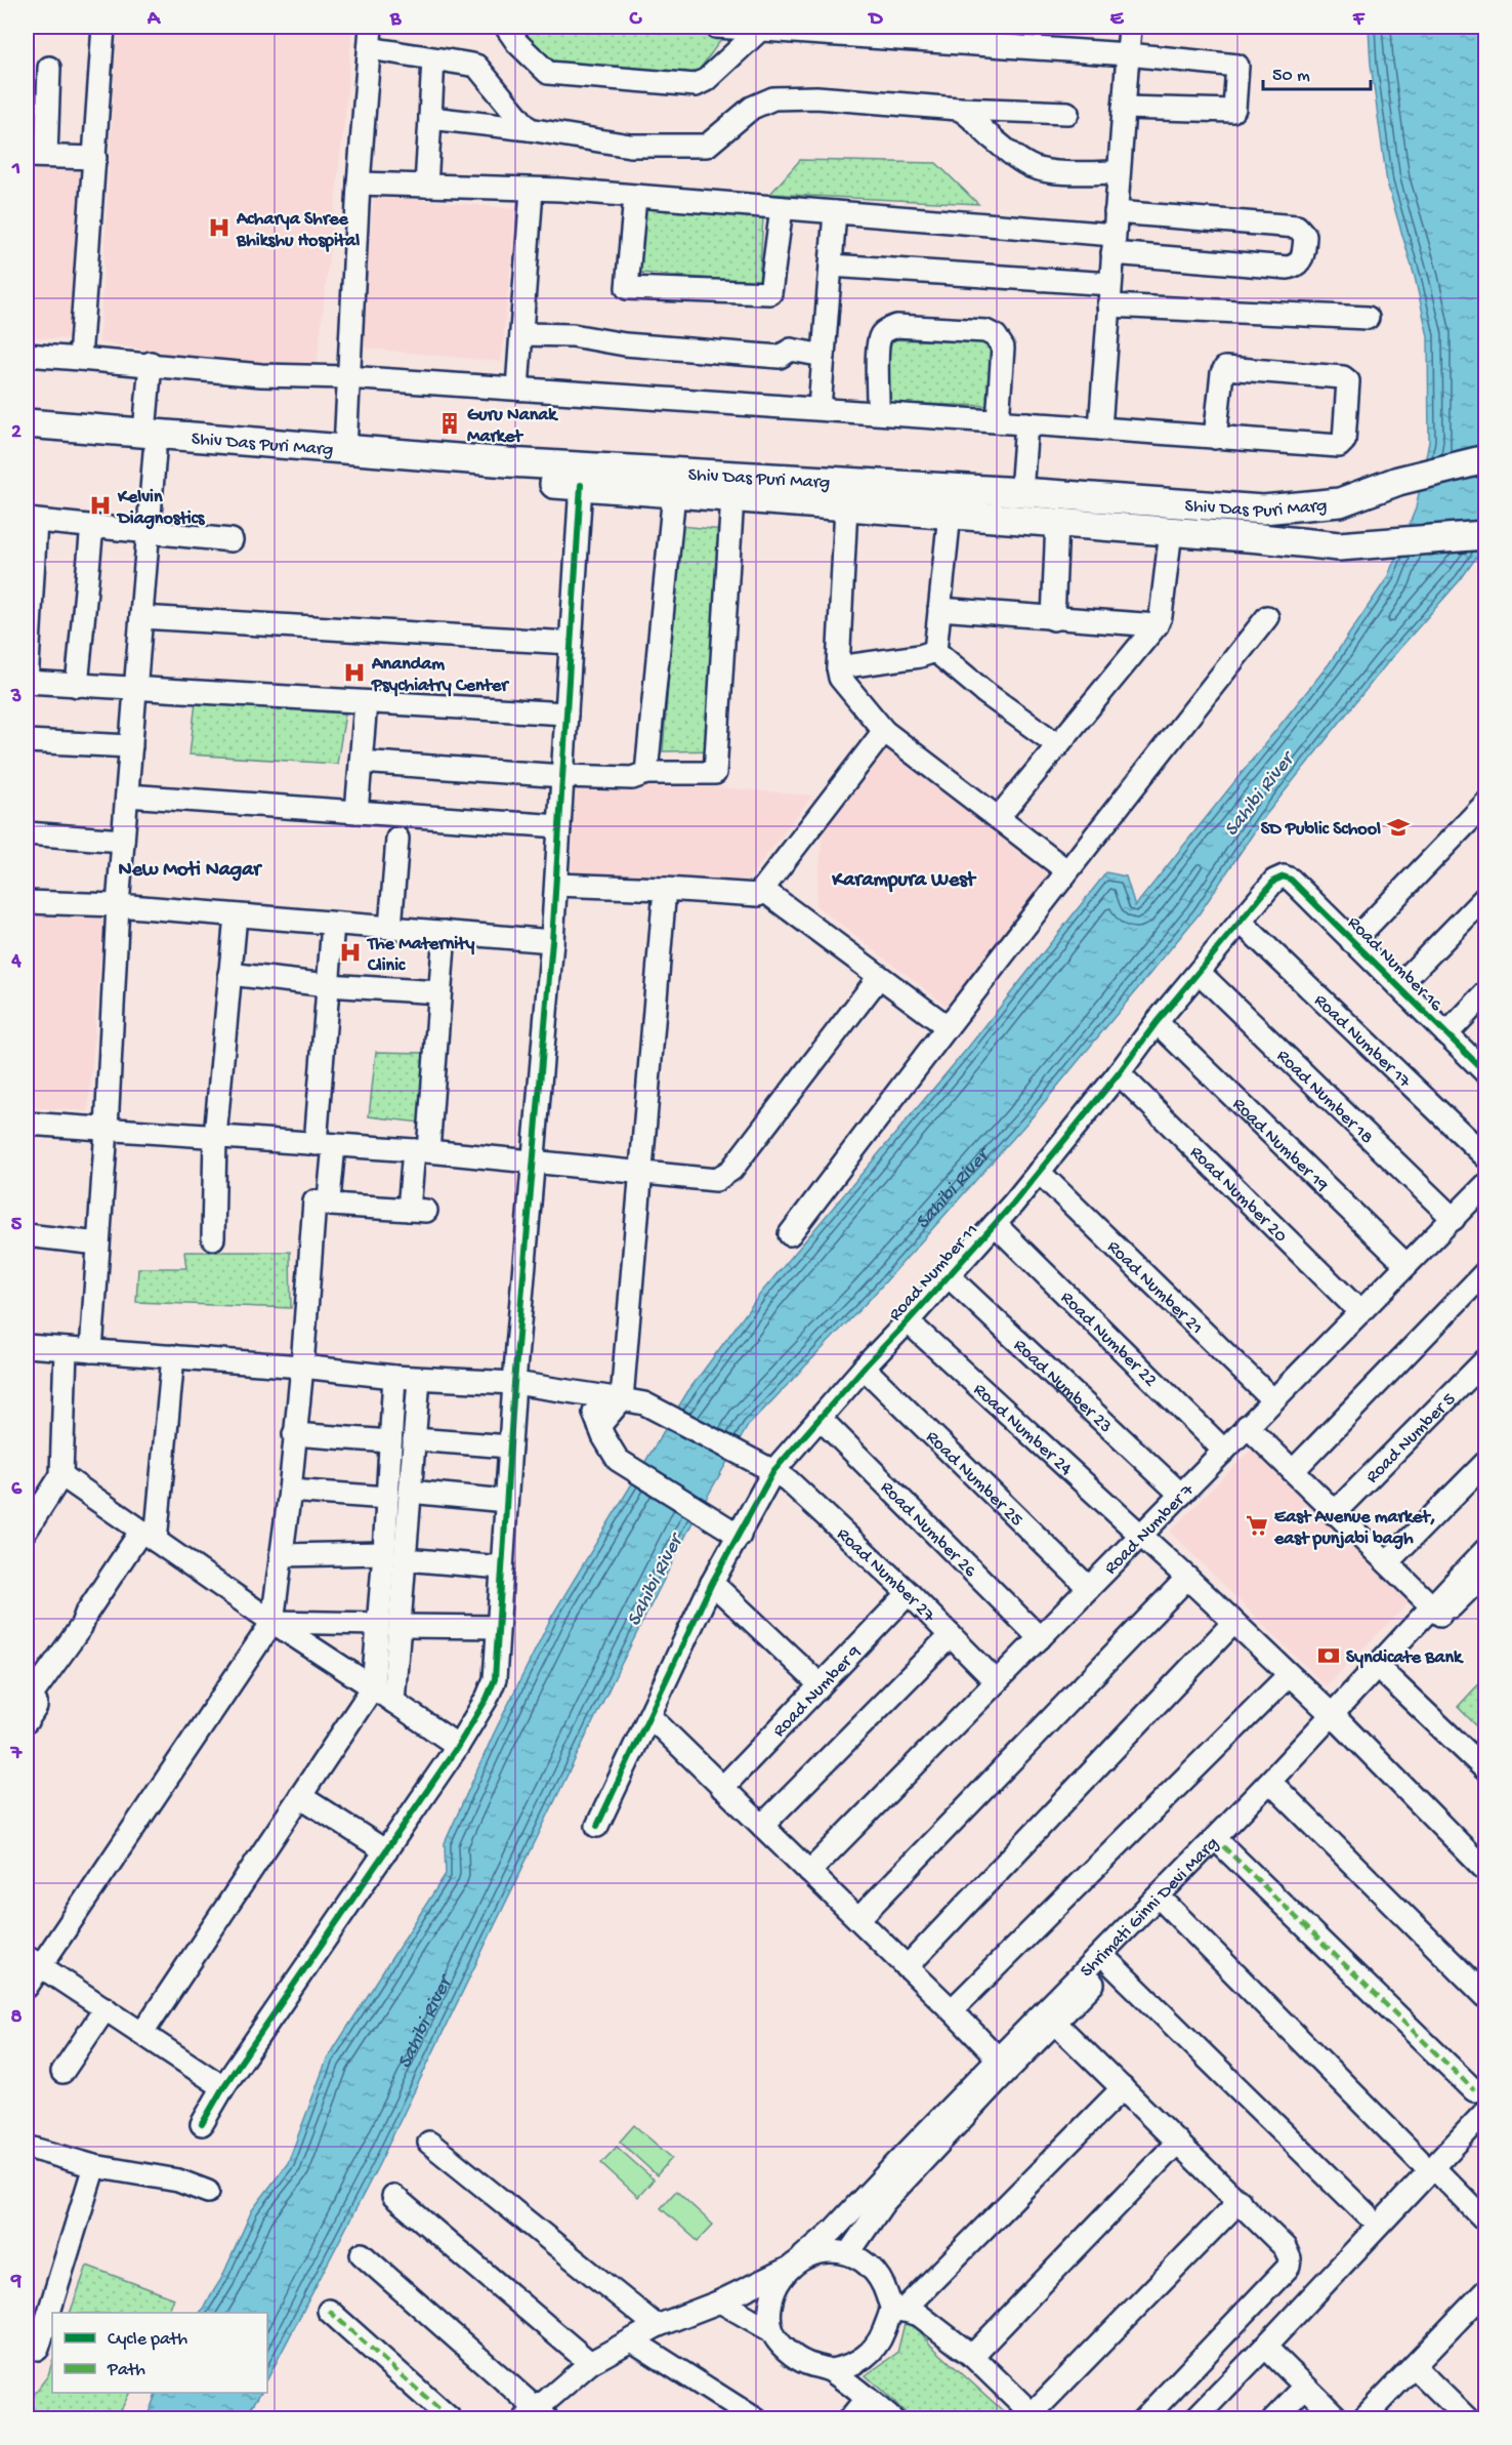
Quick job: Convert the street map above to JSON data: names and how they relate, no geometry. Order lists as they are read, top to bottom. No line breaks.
{"streets":{"main road":["Shiv Das Puri Marg"],"street":["Road Number 16","Road Number 17","Road Number 18","Road Number 19","Road Number 20","Road Number 11","Road Number 21","Road Number 22","Road Number 23","Road Number 24","Road Number 5","Road Number 25","Road Number 26","Road Number 7","Road Number 27","Road Number 9","Shrimati Ginni Devi Marg"]},"crossings":[["Road Number 16","Road Number 11"],["Road Number 17","Road Number 11"],["Road Number 18","Road Number 11"],["Road Number 18","Road Number 7"],["Road Number 19","Road Number 11"],["Road Number 19","Road Number 7"],["Road Number 20","Road Number 11"],["Road Number 20","Road Number 7"],["Road Number 11","Road Number 21"],["Road Number 11","Road Number 22"],["Road Number 11","Road Number 23"],["Road Number 11","Road Number 24"],["Road Number 11","Road Number 25"],["Road Number 11","Road Number 26"],["Road Number 11","Road Number 27"],["Road Number 21","Road Number 7"],["Road Number 22","Road Number 7"],["Road Number 23","Road Number 7"],["Road Number 24","Road Number 7"],["Road Number 24","Shrimati Ginni Devi Marg"],["Road Number 25","Road Number 7"],["Road Number 26","Road Number 7"],["Road Number 7","Road Number 27"],["Road Number 27","Road Number 9"]],"districts":["New Moti Nagar","Karampura West"],"water":["Sahibi River"],"places":{"hospital":["Acharya Shree Bhikshu Hospital","Kelvin Diagnostics","Anandam Psychiatry Center","The Maternity Clinic"],"building":["Guru Nanak Market"],"school or university":["SD Public School"],"supermarket":["East Avenue market, east punjabi bagh"],"bank":["Syndicate Bank"]},"legend":["Cycle path","Path"],"scale_bar":"50 m","grid":{"columns":["A","B","C","D","E","F"],"rows":["1","2","3","4","5","6","7","8","9"]}}
